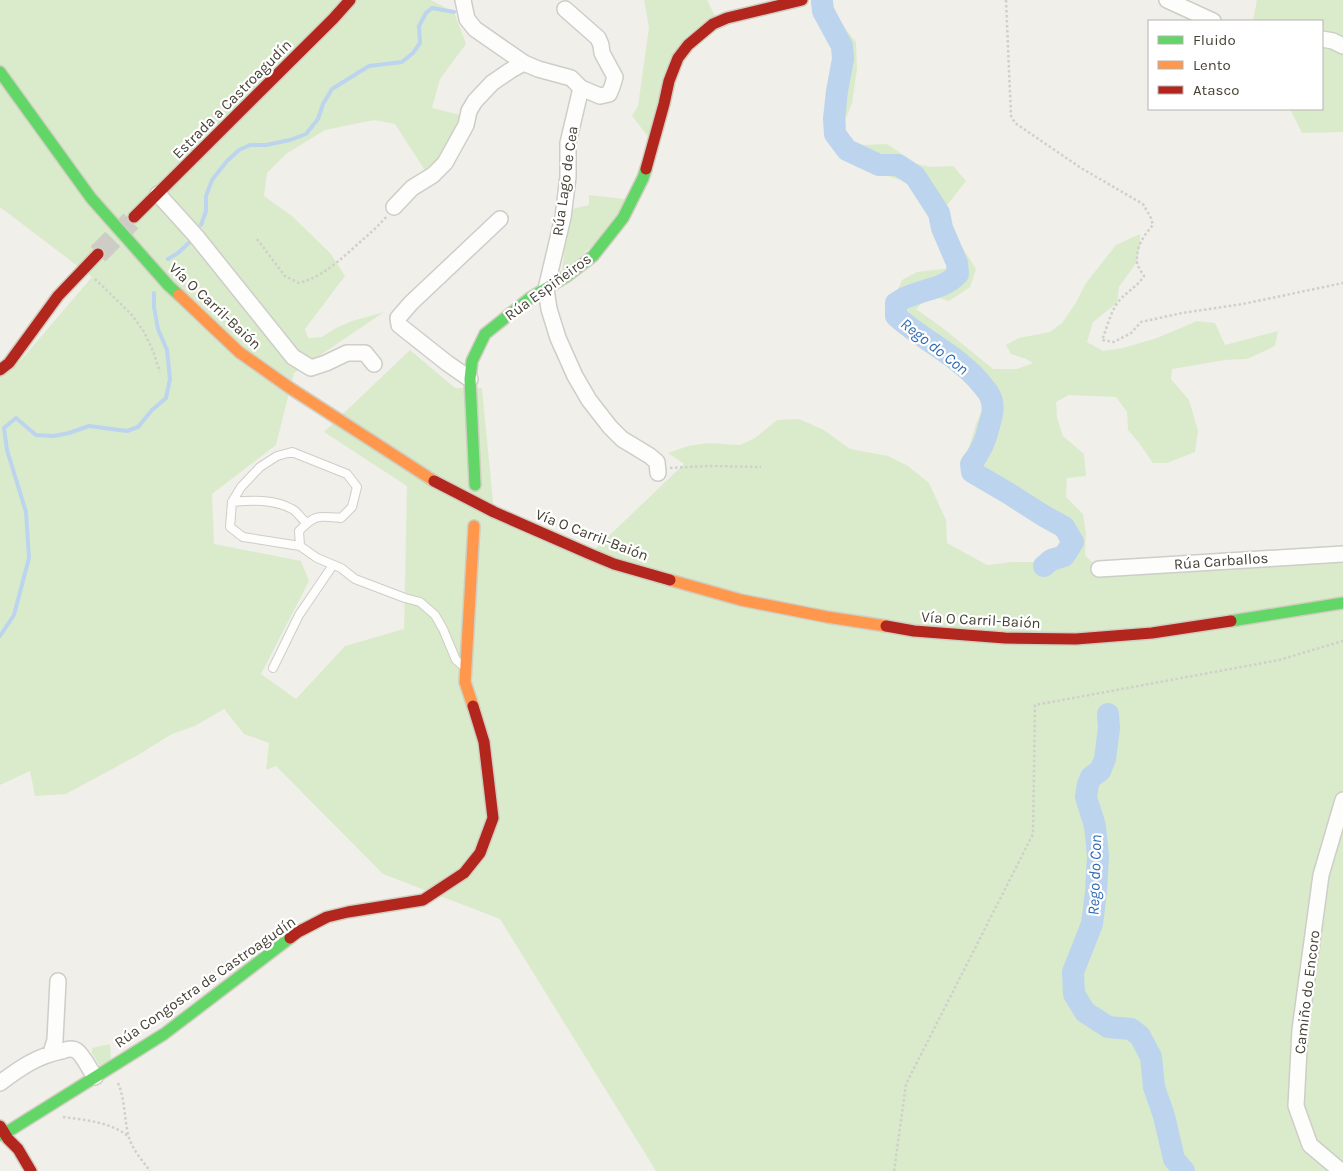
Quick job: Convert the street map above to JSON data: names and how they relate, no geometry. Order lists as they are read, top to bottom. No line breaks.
{"streets":{"main road":["Estrada a Castroagudín","Rúa Espiñeiros","Vía O Carril-Baión","Rúa Congostra de Castroagudín"],"street":["Rúa Lago de Cea","Rúa Carballos","Camiño do Encoro"]},"crossings":[["Rúa Lago de Cea","Rúa Espiñeiros"]],"water":["Rego do Con"],"legend":["Fluido","Lento","Atasco"]}
